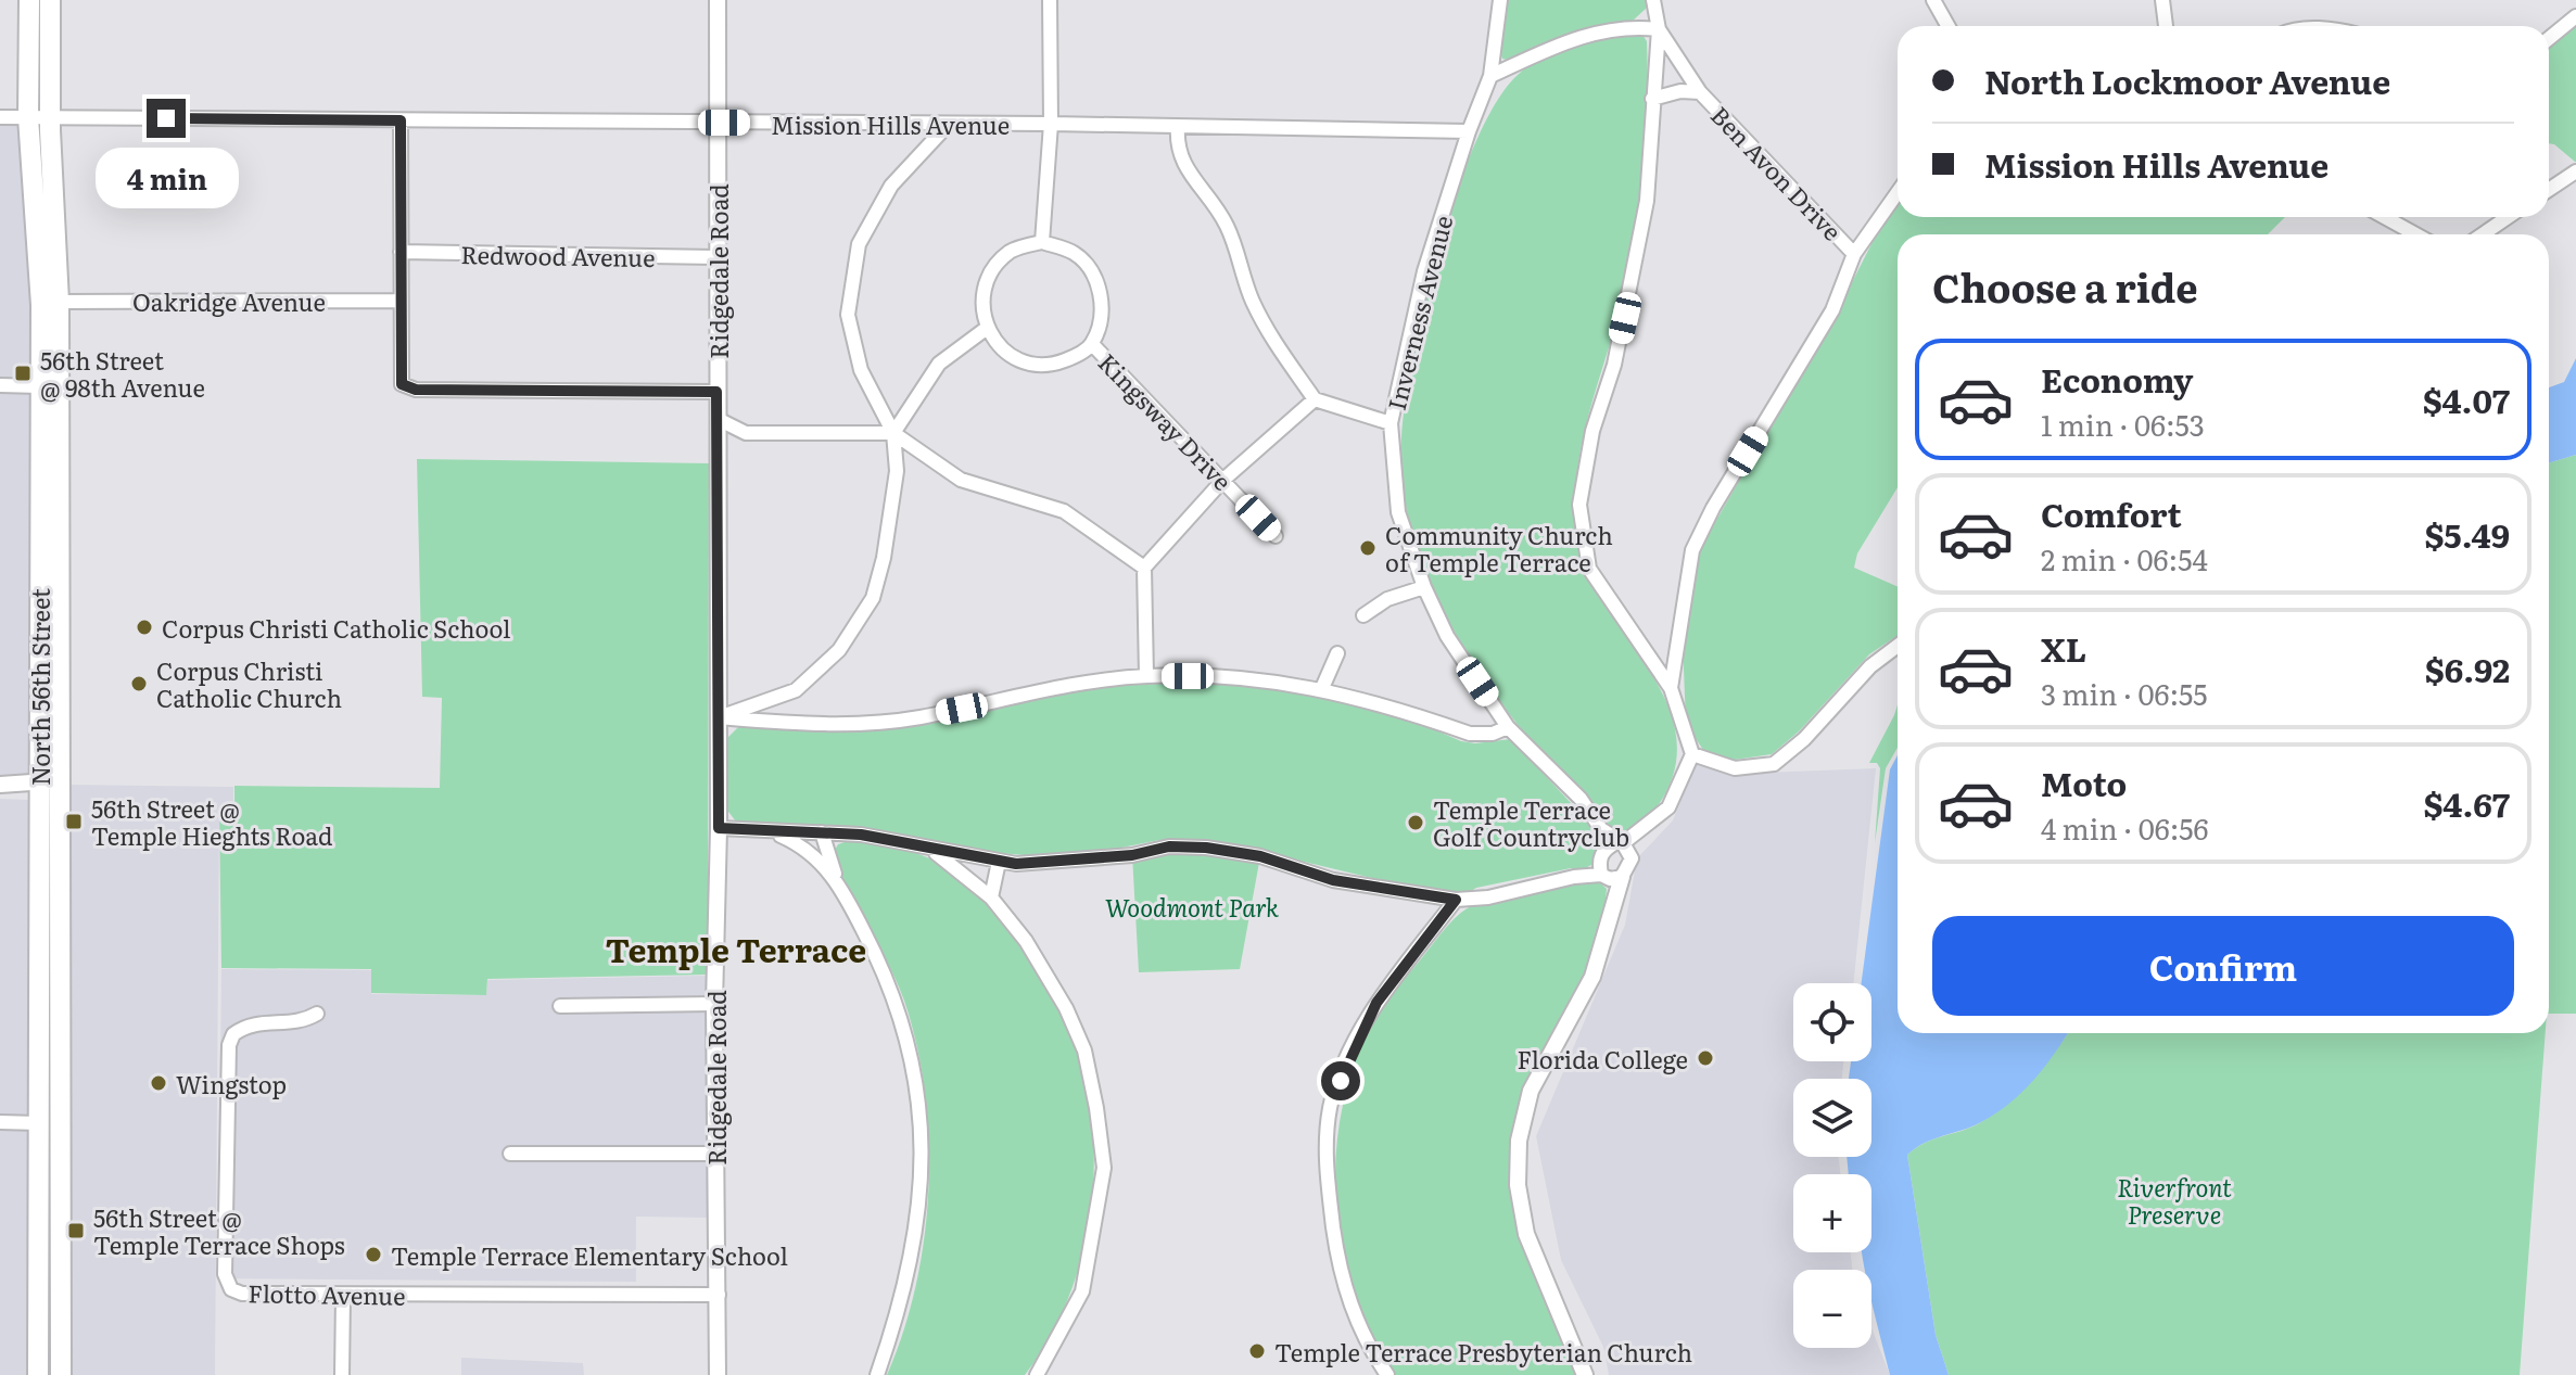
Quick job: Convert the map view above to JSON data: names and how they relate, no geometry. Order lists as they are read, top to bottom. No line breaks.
{"streets":{"main road":["North 56th Street"],"street":["Mission Hills Avenue","Ben Avon Drive","Redwood Avenue","Ridgedale Road","Oakridge Avenue","Inverness Avenue","Kingsway Drive","Flotto Avenue"]},"crossings":[["Mission Hills Avenue","Ridgedale Road"],["Mission Hills Avenue","Inverness Avenue"],["Mission Hills Avenue","North 56th Street"],["Redwood Avenue","Ridgedale Road"],["Ridgedale Road","Flotto Avenue"],["Oakridge Avenue","North 56th Street"]],"districts":["Temple Terrace"],"parks":["Woodmont Park","Riverfront Preserve"],"places":{"transit":["56th Street @ 98th Avenue","56th Street @ Temple Hieghts Road","56th Street @ Temple Terrace Shops"],"other":["Community Church of Temple Terrace","Corpus Christi Catholic School","Corpus Christi Catholic Church","Temple Terrace Golf Countryclub","Florida College","Wingstop","Temple Terrace Elementary School","Temple Terrace Presbyterian Church"]},"page":{"banner":["North Lockmoor Avenue","Mission Hills Avenue"],"bubble":"4 min","heading":"Choose a ride","list":[{"name":"Economy","note":"1 min · 06:53","value":"$4.07"},{"name":"Comfort","note":"2 min · 06:54","value":"$5.49"},{"name":"XL","note":"3 min · 06:55","value":"$6.92"},{"name":"Moto","note":"4 min · 06:56","value":"$4.67"}],"buttons":"Confirm","map_buttons":["+","−"]}}
